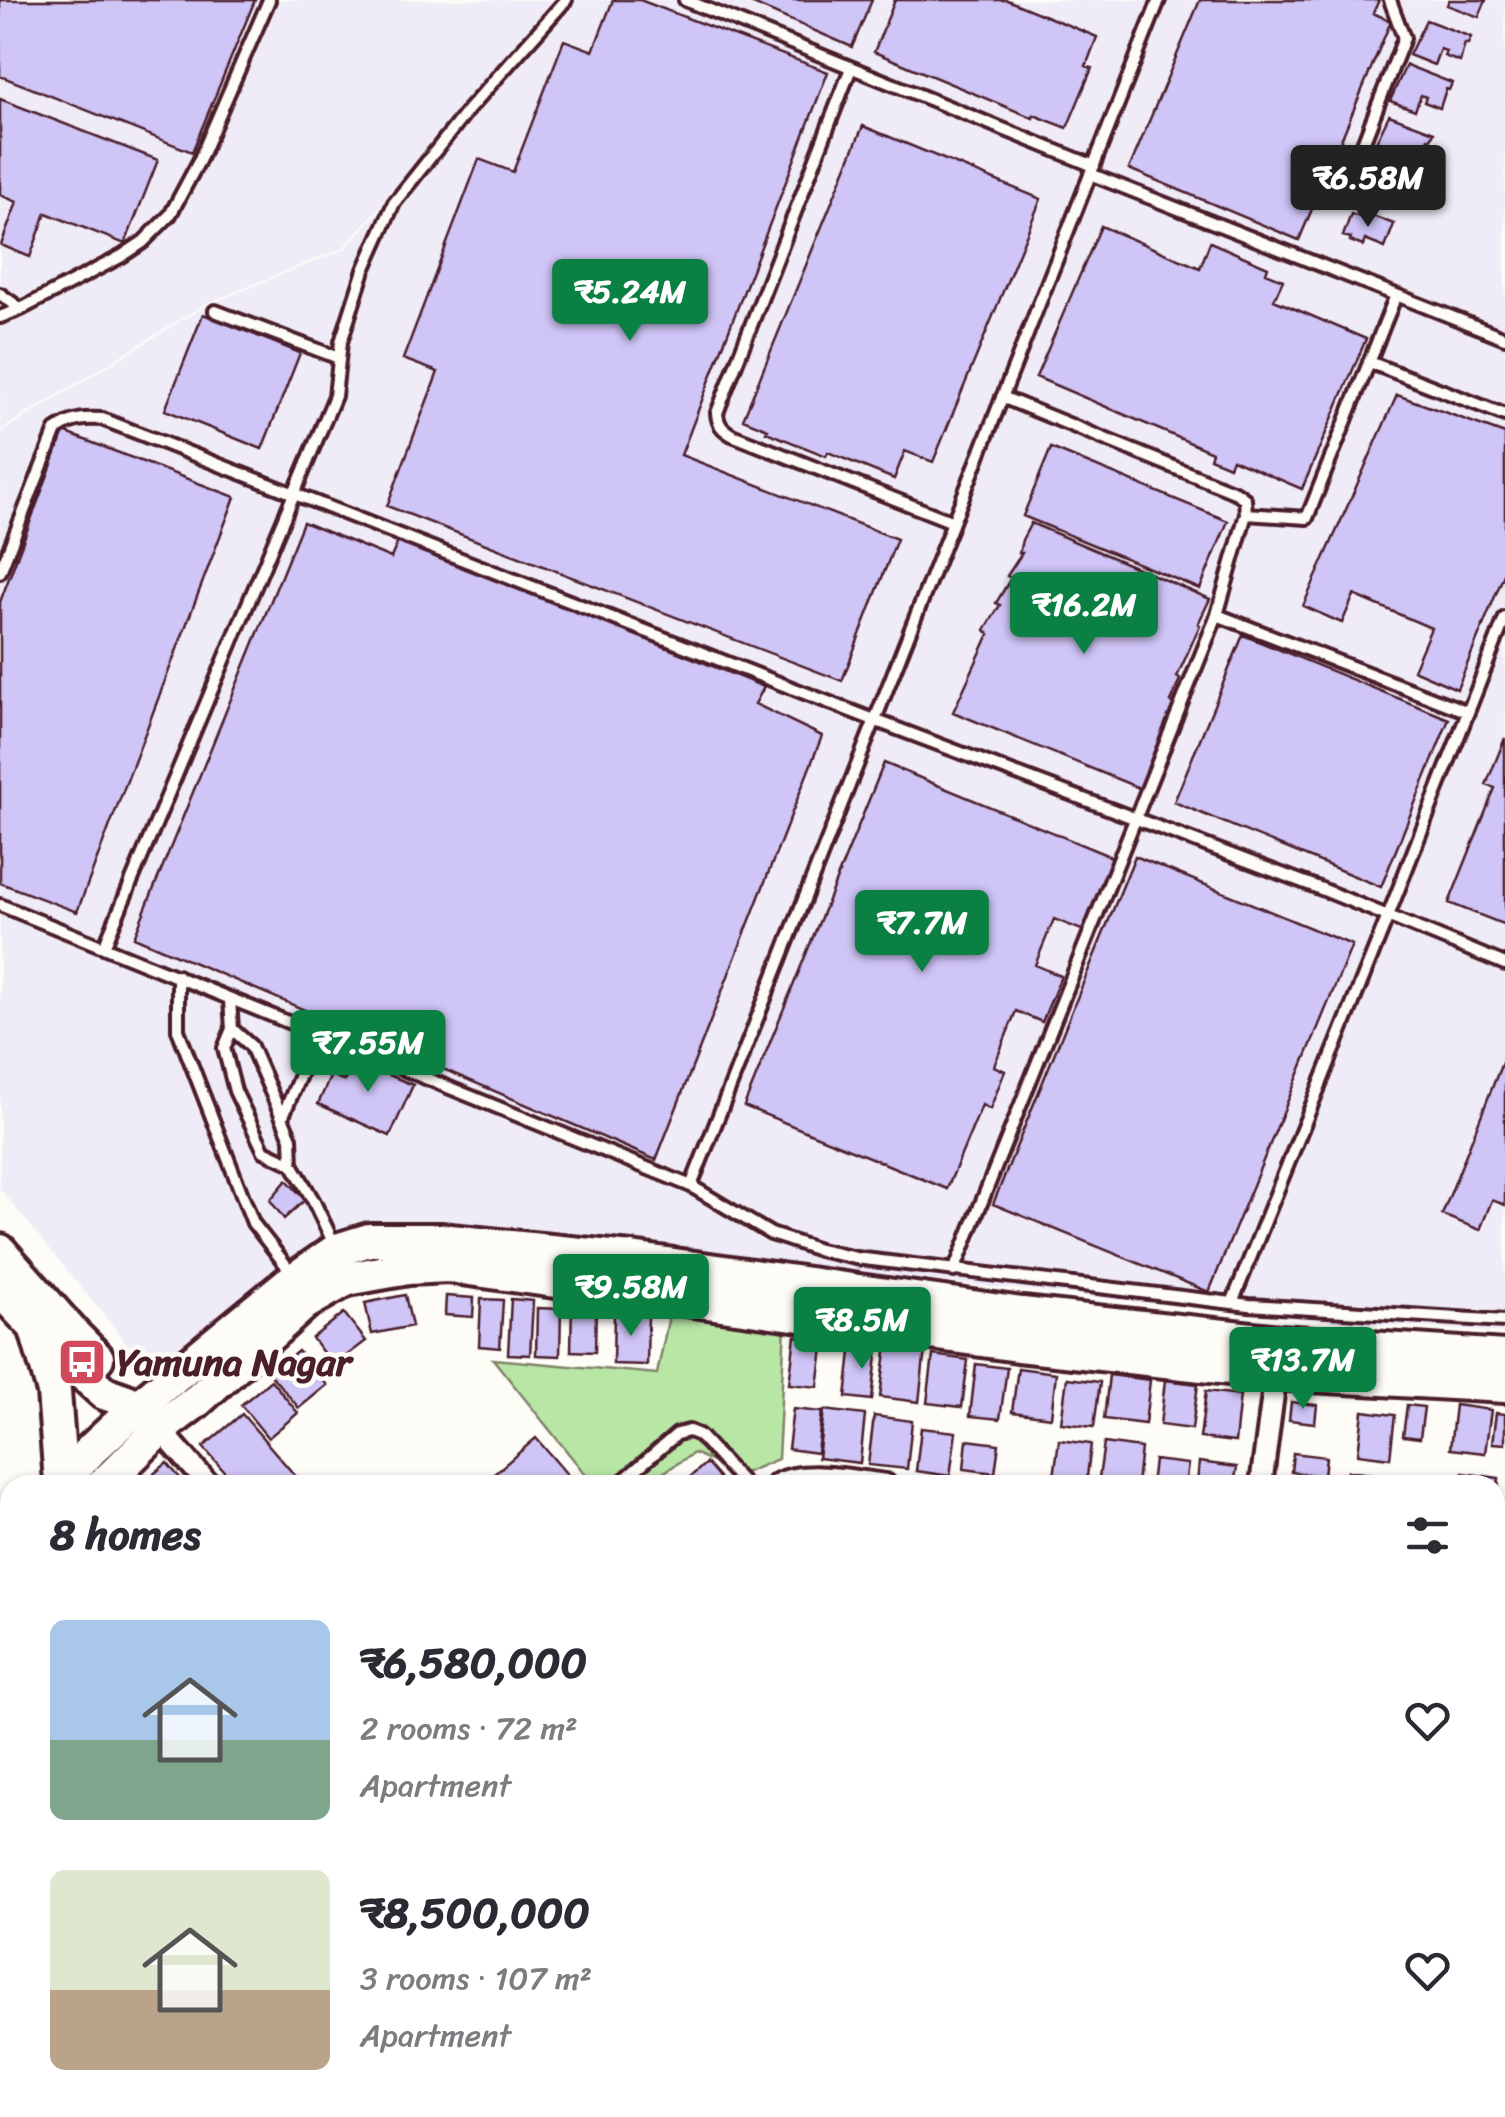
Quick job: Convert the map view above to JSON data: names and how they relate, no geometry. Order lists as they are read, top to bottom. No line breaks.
{"places":{"bus stop":["Yamuna Nagar"]},"page":{"price":["₹6.58M","₹5.24M","₹16.2M","₹7.7M","₹7.55M","₹9.58M","₹8.5M","₹13.7M"],"heading":"8 homes","list":[{"name":"₹6,580,000","note":"2 rooms · 72 m² · Apartment"},{"name":"₹8,500,000","note":"3 rooms · 107 m² · Apartment"}]}}
